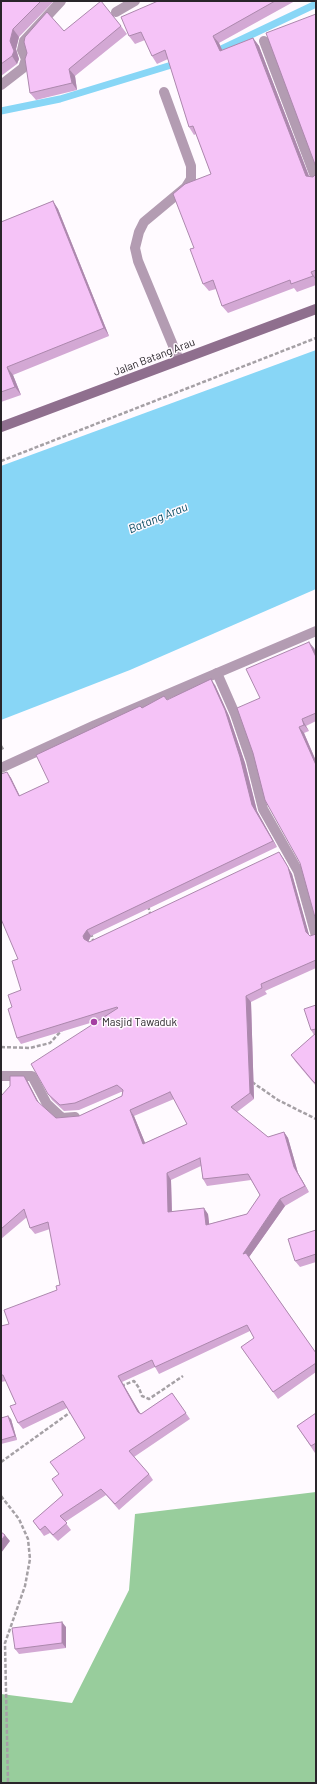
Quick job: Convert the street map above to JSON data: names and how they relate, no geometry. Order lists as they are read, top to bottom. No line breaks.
{"streets":{"main road":["Jalan Batang Arau"]},"water":["Batang Arau"],"places":["Masjid Tawaduk"]}
